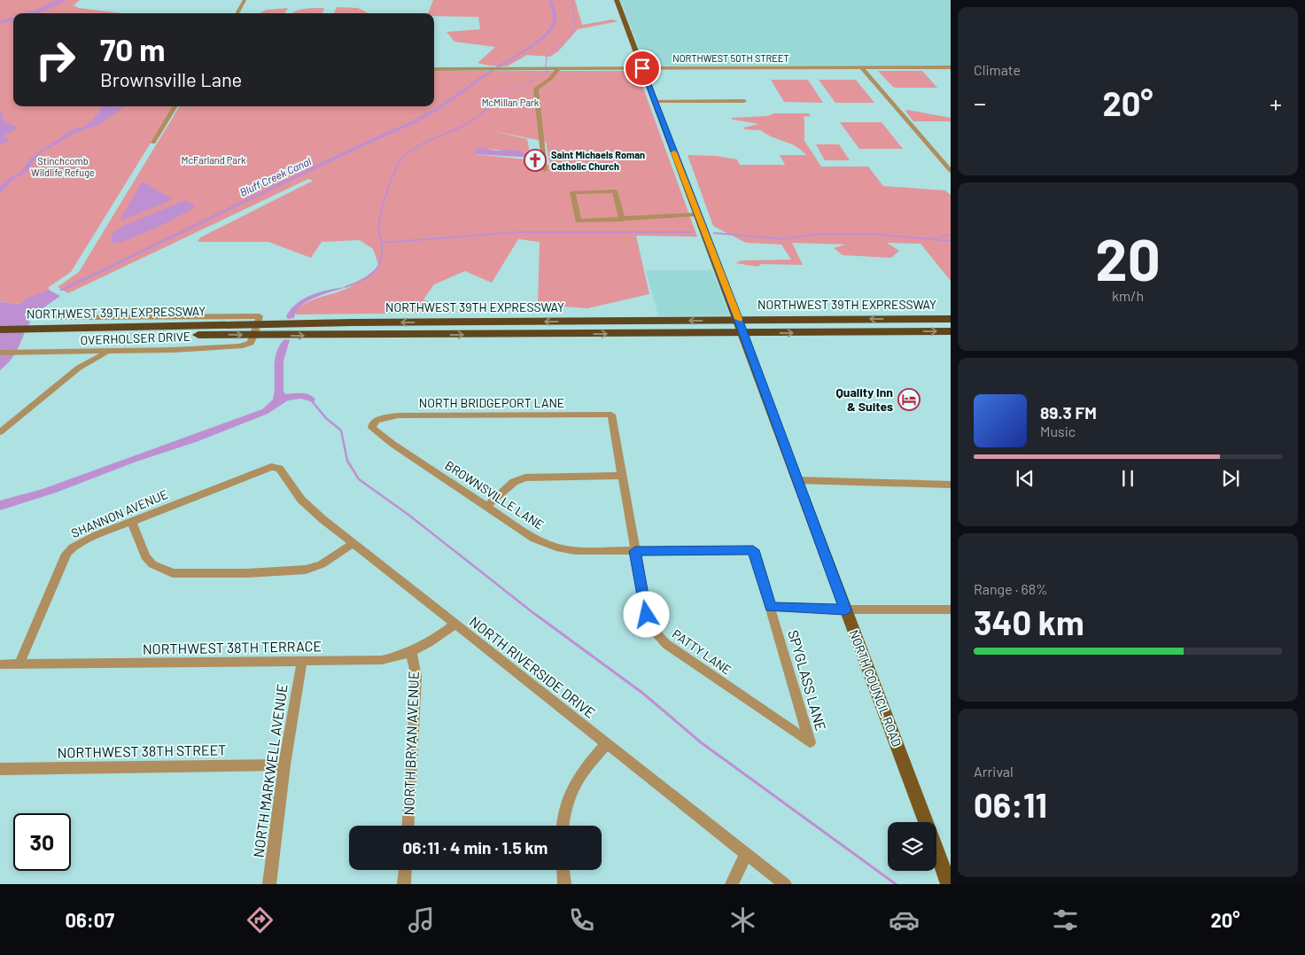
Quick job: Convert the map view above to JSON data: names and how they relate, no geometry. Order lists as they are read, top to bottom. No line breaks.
{"streets":{"highway":["NORTHWEST 39TH EXPRESSWAY"],"main road":["NORTH COUNCIL ROAD"],"street":["NORTHWEST 50TH STREET","OVERHOLSER DRIVE","NORTH BRIDGEPORT LANE","BROWNSVILLE LANE","SHANNON AVENUE","NORTHWEST 38TH TERRACE","PATTY LANE","NORTH RIVERSIDE DRIVE","SPYGLASS LANE","NORTH BRYAN AVENUE","NORTHWEST 38TH STREET","NORTH MARKWELL AVENUE"]},"crossings":[["NORTHWEST 50TH STREET","NORTH COUNCIL ROAD"],["NORTHWEST 39TH EXPRESSWAY","OVERHOLSER DRIVE"],["NORTHWEST 39TH EXPRESSWAY","NORTH COUNCIL ROAD"],["NORTH BRIDGEPORT LANE","BROWNSVILLE LANE"],["NORTH BRIDGEPORT LANE","PATTY LANE"],["BROWNSVILLE LANE","PATTY LANE"],["BROWNSVILLE LANE","SPYGLASS LANE"],["SHANNON AVENUE","NORTHWEST 38TH TERRACE"],["SHANNON AVENUE","NORTH RIVERSIDE DRIVE"],["NORTHWEST 38TH TERRACE","NORTH RIVERSIDE DRIVE"],["NORTHWEST 38TH TERRACE","NORTH BRYAN AVENUE"],["NORTHWEST 38TH TERRACE","NORTH MARKWELL AVENUE"],["PATTY LANE","SPYGLASS LANE"],["NORTHWEST 38TH STREET","NORTH MARKWELL AVENUE"]],"water":["Bluff Creek Canal"],"parks":["McMillan Park","McFarland Park","Stinchcomb Wildlife Refuge"],"places":{"church":["Saint Michaels Roman Catholic Church"],"hotel":["Quality Inn & Suites"]},"page":{"tile":["Climate",["20","km/h"],["Range · 68%","340 km"],["Arrival","06:11"]],"turn":["70 m","Brownsville Lane"],"heat":["−","20°","+"],"song":["89.3 FM","Music"],"limit":"30","trip":"06:11 · 4 min · 1.5 km","tabs":["06:07","20°"]}}
